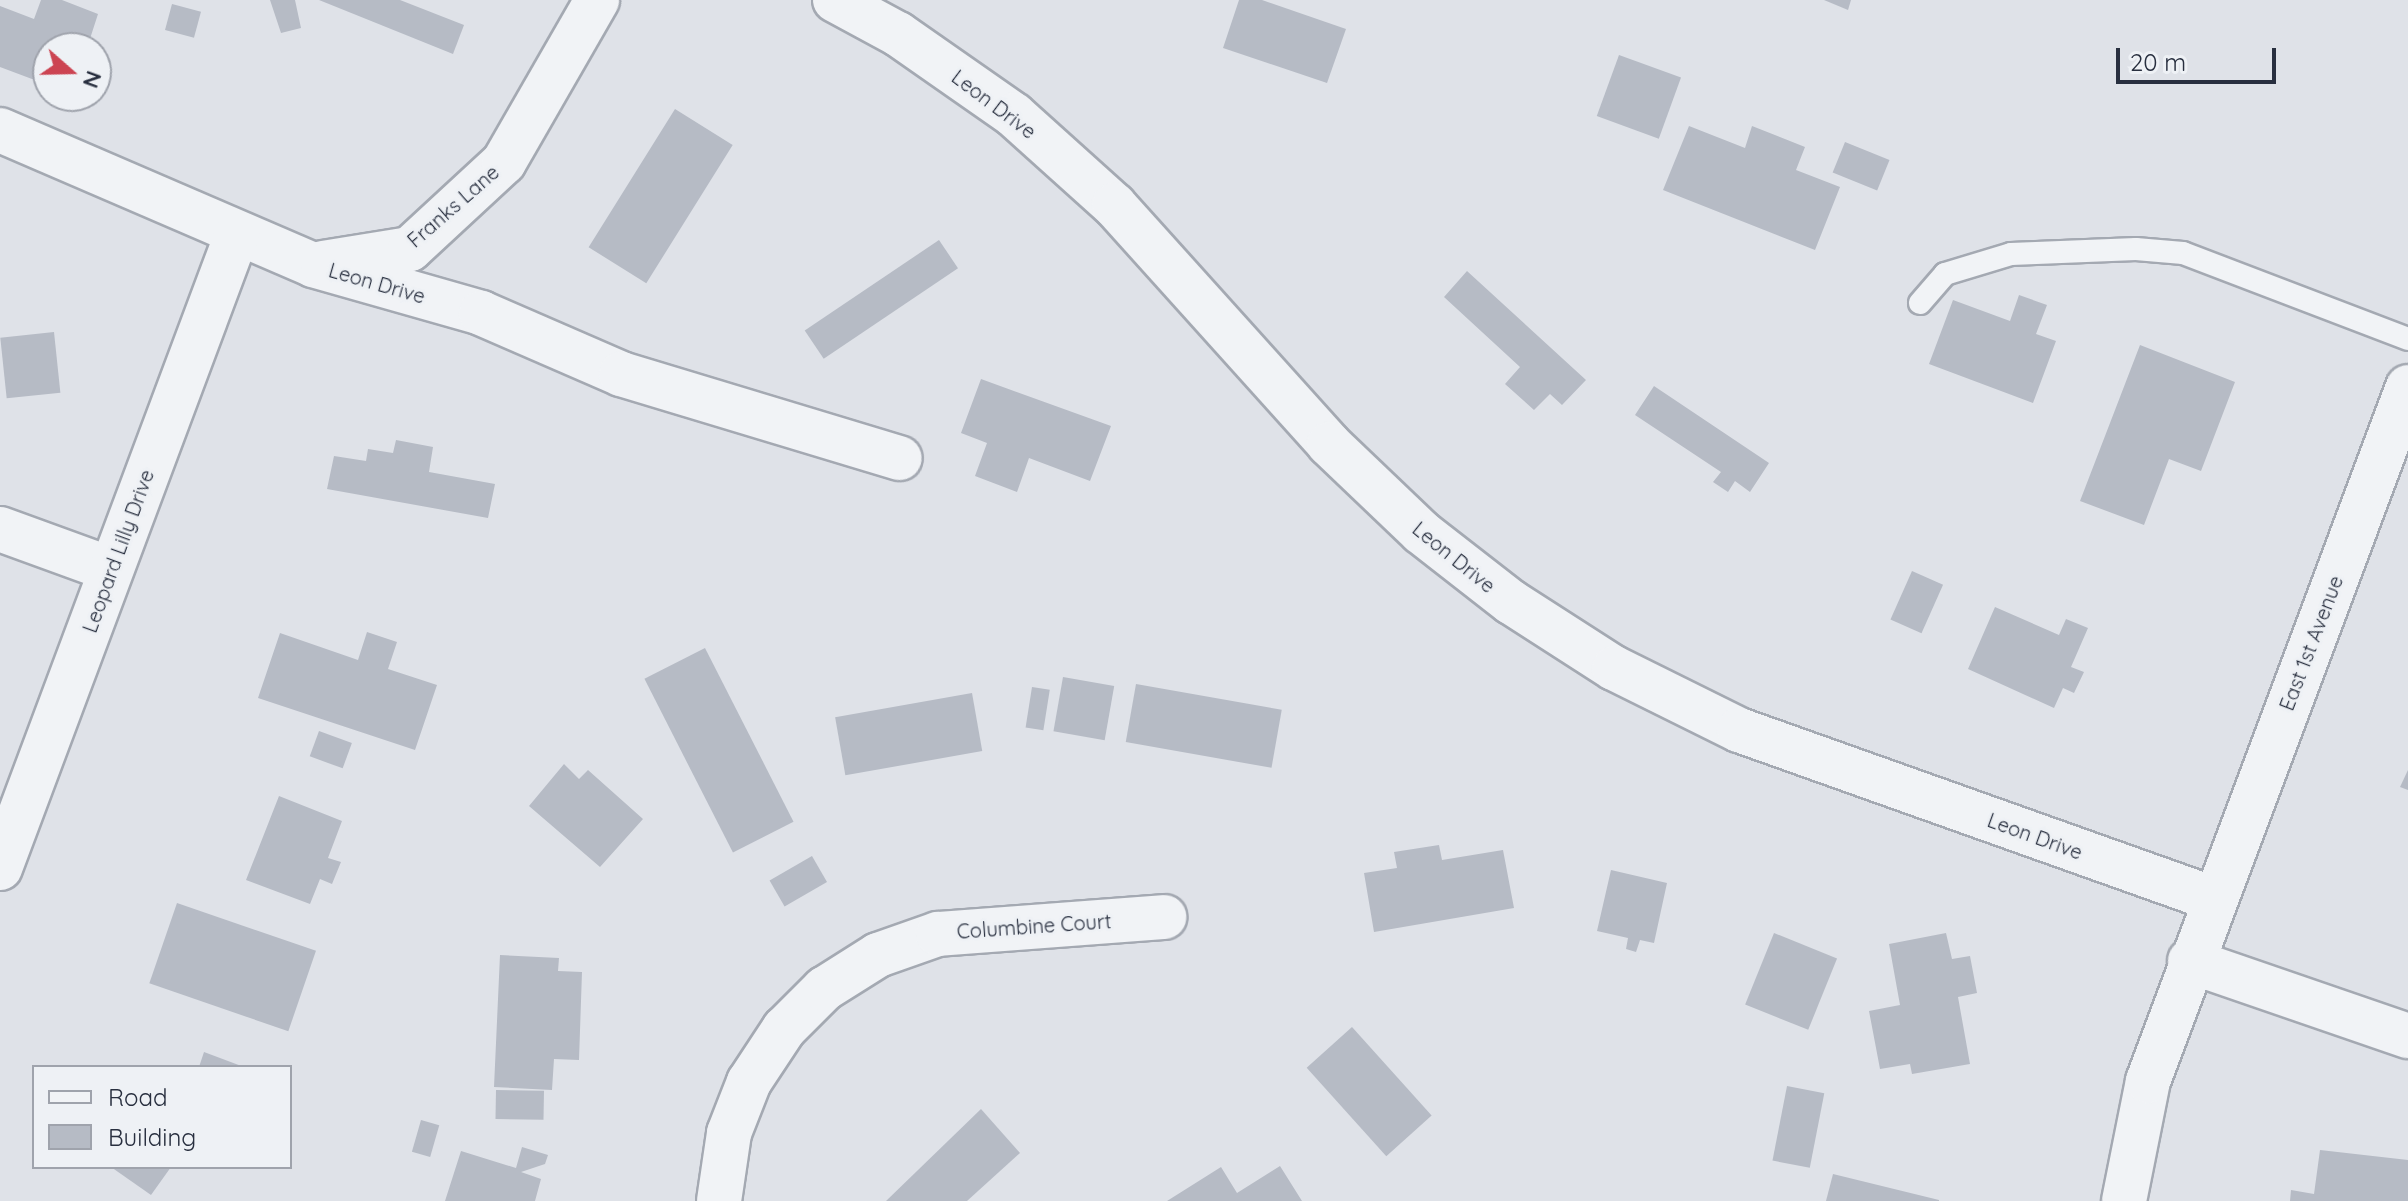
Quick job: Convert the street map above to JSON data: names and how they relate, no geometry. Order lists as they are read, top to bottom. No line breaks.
{"streets":{"street":["Leon Drive","Franks Lane","Leopard Lilly Drive","East 1st Avenue","Columbine Court"]},"crossings":[["Leon Drive","Franks Lane"],["Leon Drive","Leopard Lilly Drive"],["Leon Drive","East 1st Avenue"]],"legend":["Road","Building"],"scale_bar":"20 m","north":"right"}
